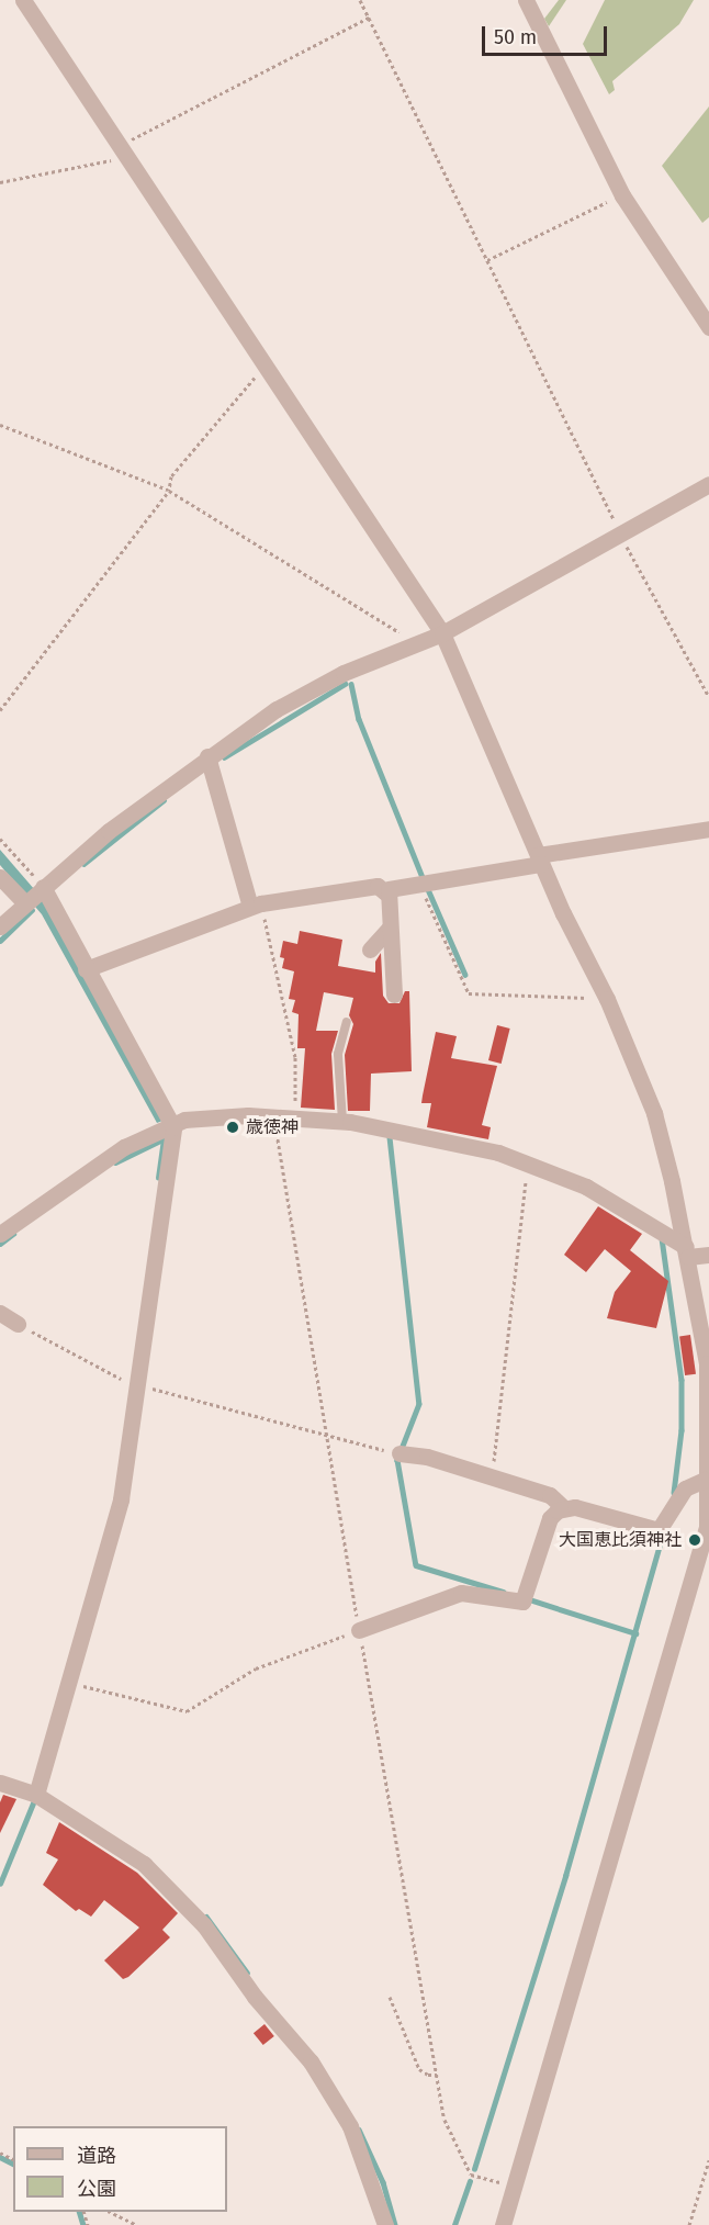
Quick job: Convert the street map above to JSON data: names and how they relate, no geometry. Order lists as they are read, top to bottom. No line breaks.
{"places":["歳徳神","大国恵比須神社"],"legend":["道路","公園"],"scale_bar":"50 m"}
